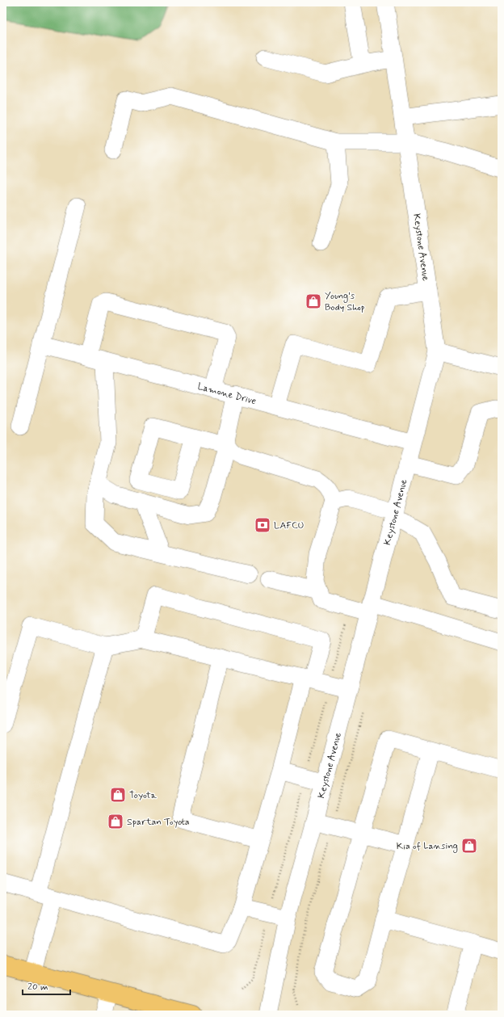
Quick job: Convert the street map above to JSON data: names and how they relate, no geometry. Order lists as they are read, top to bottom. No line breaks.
{"streets":{"street":["Keystone Avenue","Lamone Drive"]},"crossings":[["Keystone Avenue","Lamone Drive"]],"places":{"shop":["Young's Body Shop","Toyota","Spartan Toyota","Kia of Lansing"],"bank":["LAFCU"]},"scale_bar":"20 m"}
